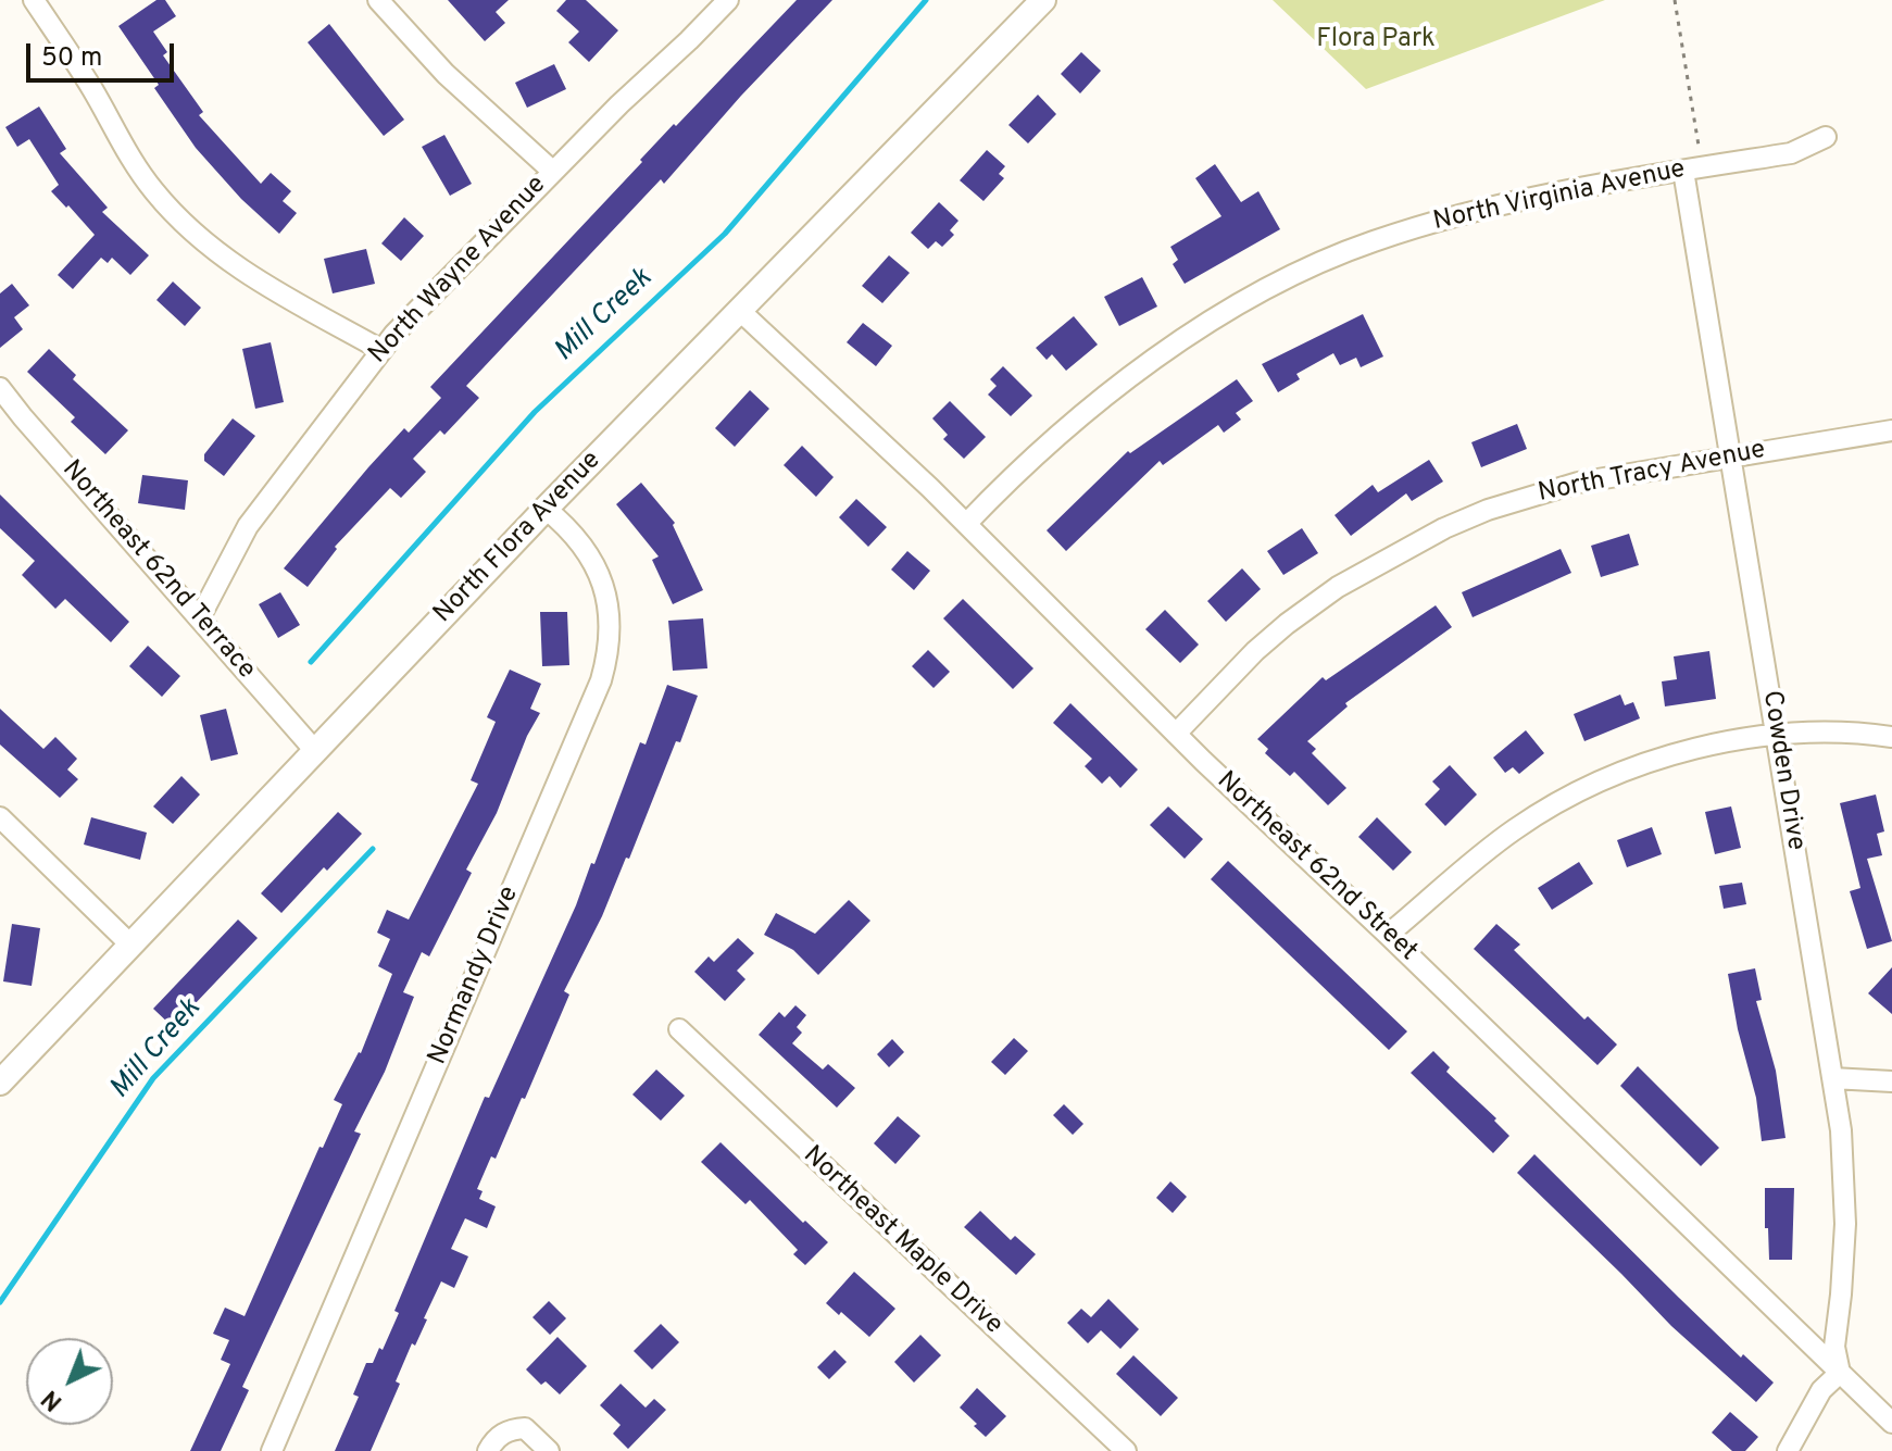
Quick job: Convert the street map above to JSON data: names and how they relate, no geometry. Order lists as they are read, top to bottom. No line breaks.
{"streets":{"street":["North Virginia Avenue","North Wayne Avenue","North Tracy Avenue","North Flora Avenue","Northeast 62nd Terrace","Cowden Drive","Northeast 62nd Street","Normandy Drive","Northeast Maple Drive"]},"crossings":[["North Virginia Avenue","Cowden Drive"],["North Virginia Avenue","Northeast 62nd Street"],["North Wayne Avenue","Northeast 62nd Terrace"],["North Tracy Avenue","Cowden Drive"],["North Tracy Avenue","Northeast 62nd Street"],["North Flora Avenue","Northeast 62nd Terrace"],["North Flora Avenue","Northeast 62nd Street"],["North Flora Avenue","Normandy Drive"],["Cowden Drive","Northeast 62nd Street"]],"water":["Mill Creek"],"parks":["Flora Park"],"scale_bar":"50 m","north":"bottom left"}
